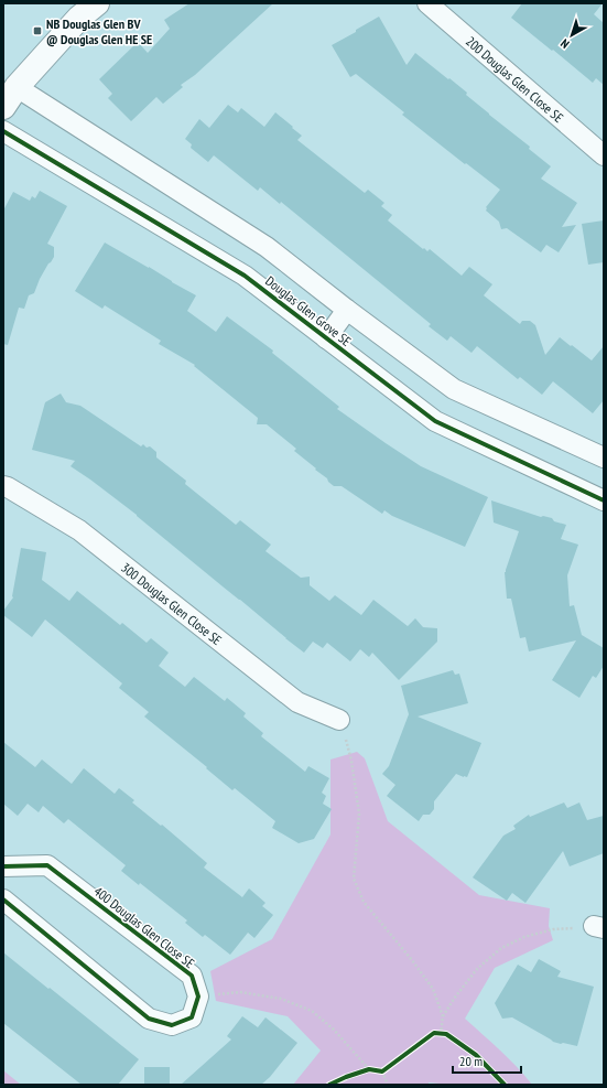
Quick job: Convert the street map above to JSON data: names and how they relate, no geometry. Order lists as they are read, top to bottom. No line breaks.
{"streets":{"street":["200 Douglas Glen Close SE","Douglas Glen Grove SE","300 Douglas Glen Close SE","400 Douglas Glen Close SE"]},"places":{"transit":["NB Douglas Glen BV @ Douglas Glen HE SE"]},"scale_bar":"20 m","north":"bottom left"}
